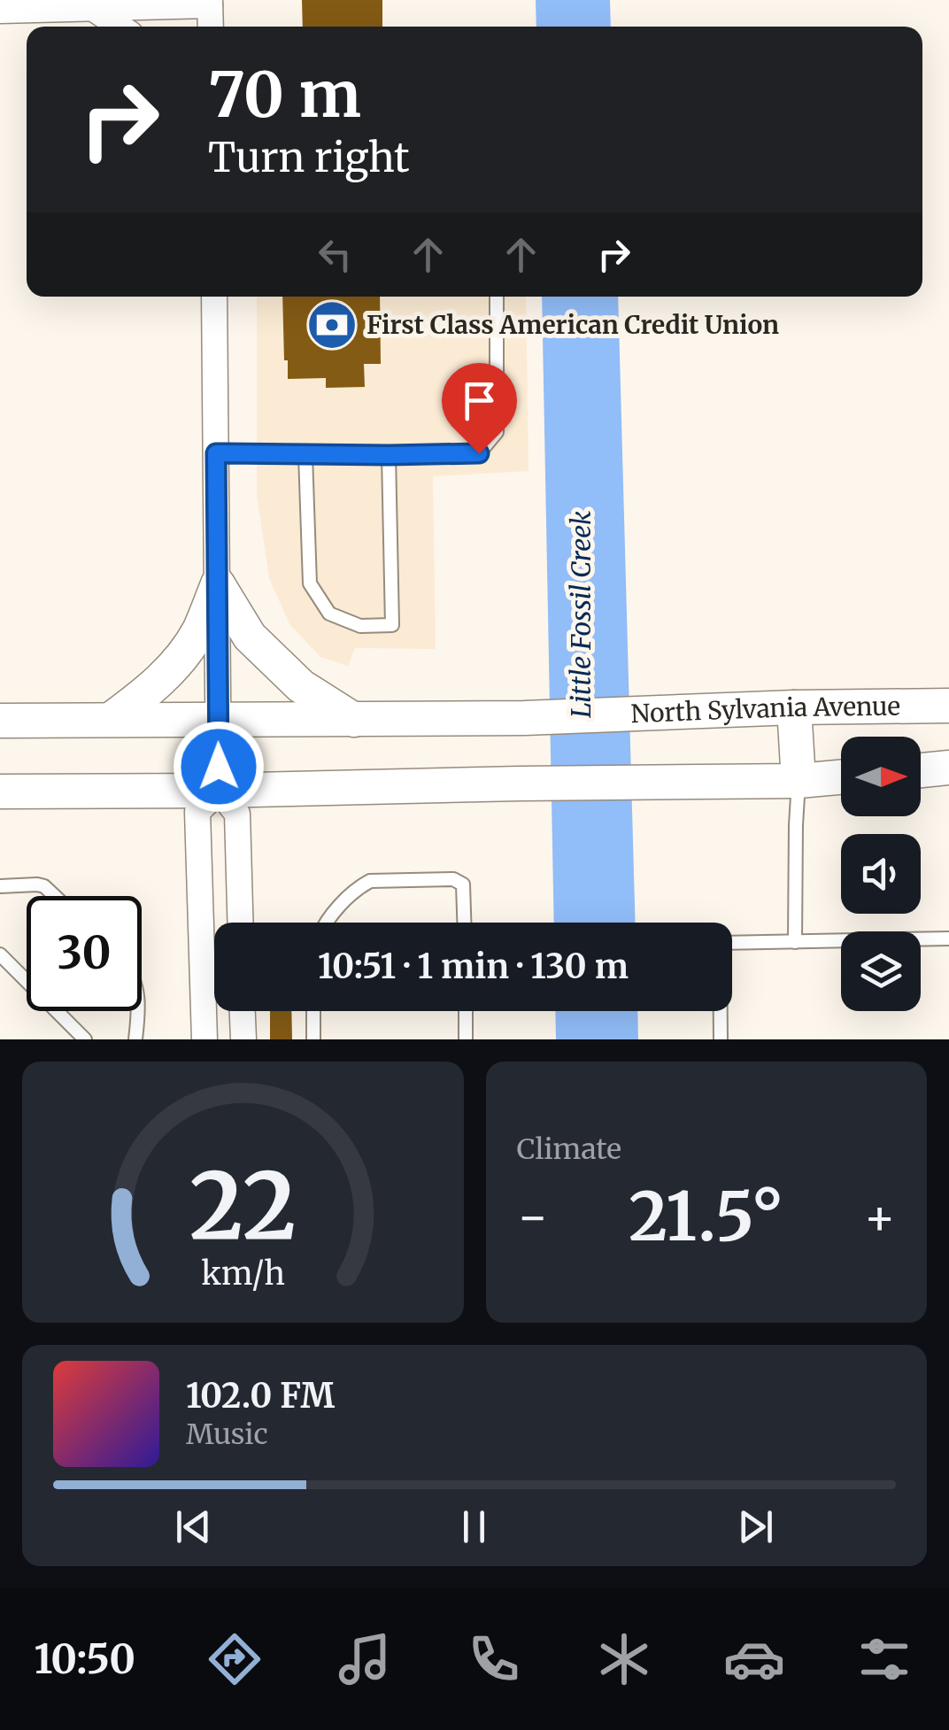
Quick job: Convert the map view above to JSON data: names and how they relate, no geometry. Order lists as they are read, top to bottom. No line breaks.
{"streets":{"street":["North Sylvania Avenue"]},"water":["Little Fossil Creek"],"places":{"bank":["First Class American Credit Union"]},"north":"right","page":{"turn":["70 m","Turn right"],"limit":"30","trip":"10:51 · 1 min · 130 m","tile":"Climate","heat":["−","21.5°","+"],"song":["102.0 FM","Music"],"tabs":"10:50","gauge":["22","km/h"]}}
